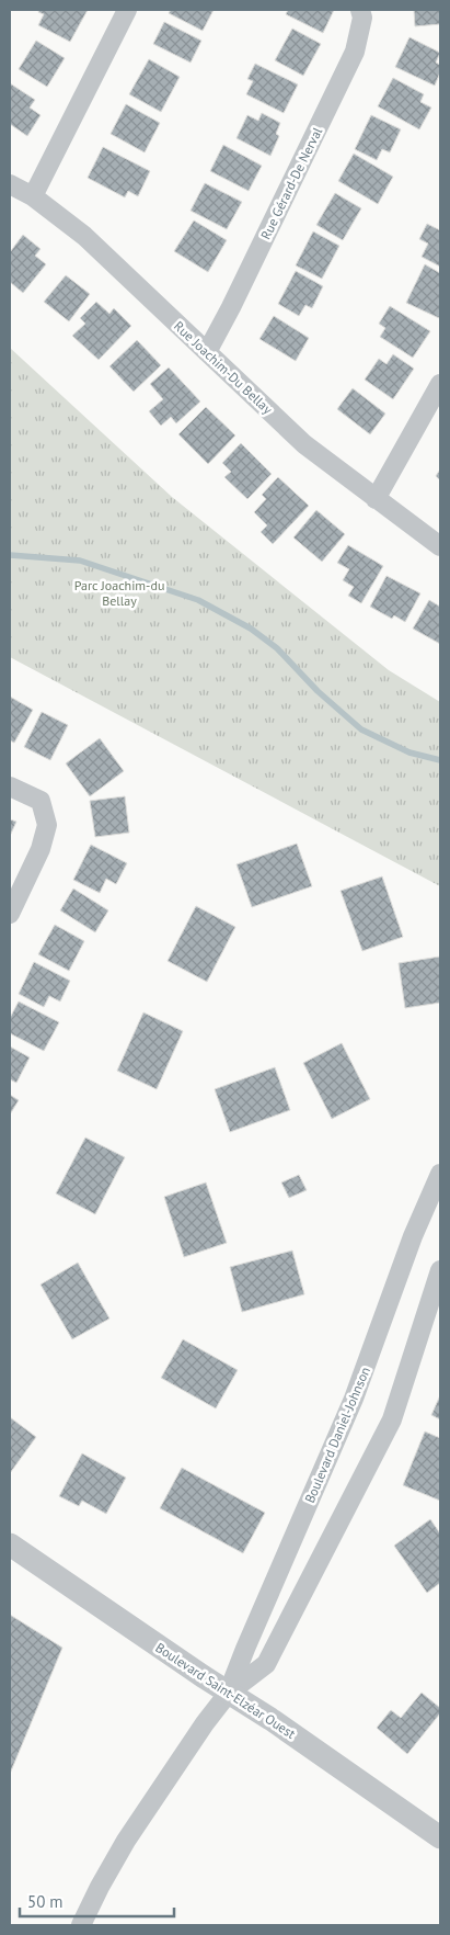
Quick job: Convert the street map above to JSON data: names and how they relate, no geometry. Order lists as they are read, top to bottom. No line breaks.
{"streets":{"street":["Rue Gérard-De Nerval","Rue Joachim-Du Bellay","Boulevard Daniel-Johnson","Boulevard Saint-Elzéar Ouest"]},"crossings":[["Rue Gérard-De Nerval","Rue Joachim-Du Bellay"],["Boulevard Daniel-Johnson","Boulevard Saint-Elzéar Ouest"]],"parks":["Parc Joachim-du Bellay"],"scale_bar":"50 m"}
